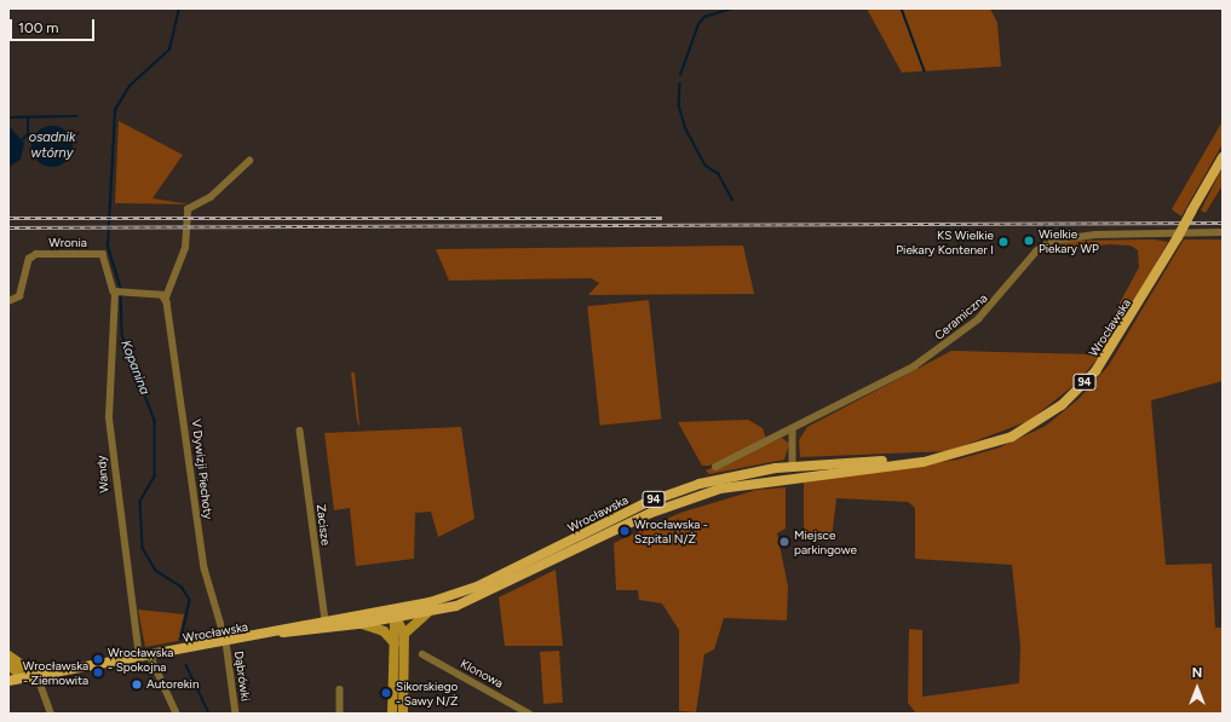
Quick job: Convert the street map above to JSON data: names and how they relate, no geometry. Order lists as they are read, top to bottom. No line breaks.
{"streets":{"main road":["Wrocławska","94"],"street":["Wronia","Ceramiczna","V Dywizji Piechoty","Wandy","Zacisze","Klonowa","Dąbrówki"]},"crossings":[["Wronia","Wandy"],["Wrocławska","V Dywizji Piechoty"],["Wrocławska","Wandy"],["Wrocławska","Zacisze"],["Wrocławska","Dąbrówki"],["V Dywizji Piechoty","Dąbrówki"]],"water":["osadnik wtórny","Kopanina"],"places":["Wielkie Piekary WP","KS Wielkie Piekary Kontener I","Wrocławska - Szpital N/Ż","Miejsce parkingowe","Wrocławska - Spokojna","Wrocławska - Ziemowita","Autorekin","Sikorskiego - Sawy N/Ż"],"scale_bar":"100 m","north":"top"}
